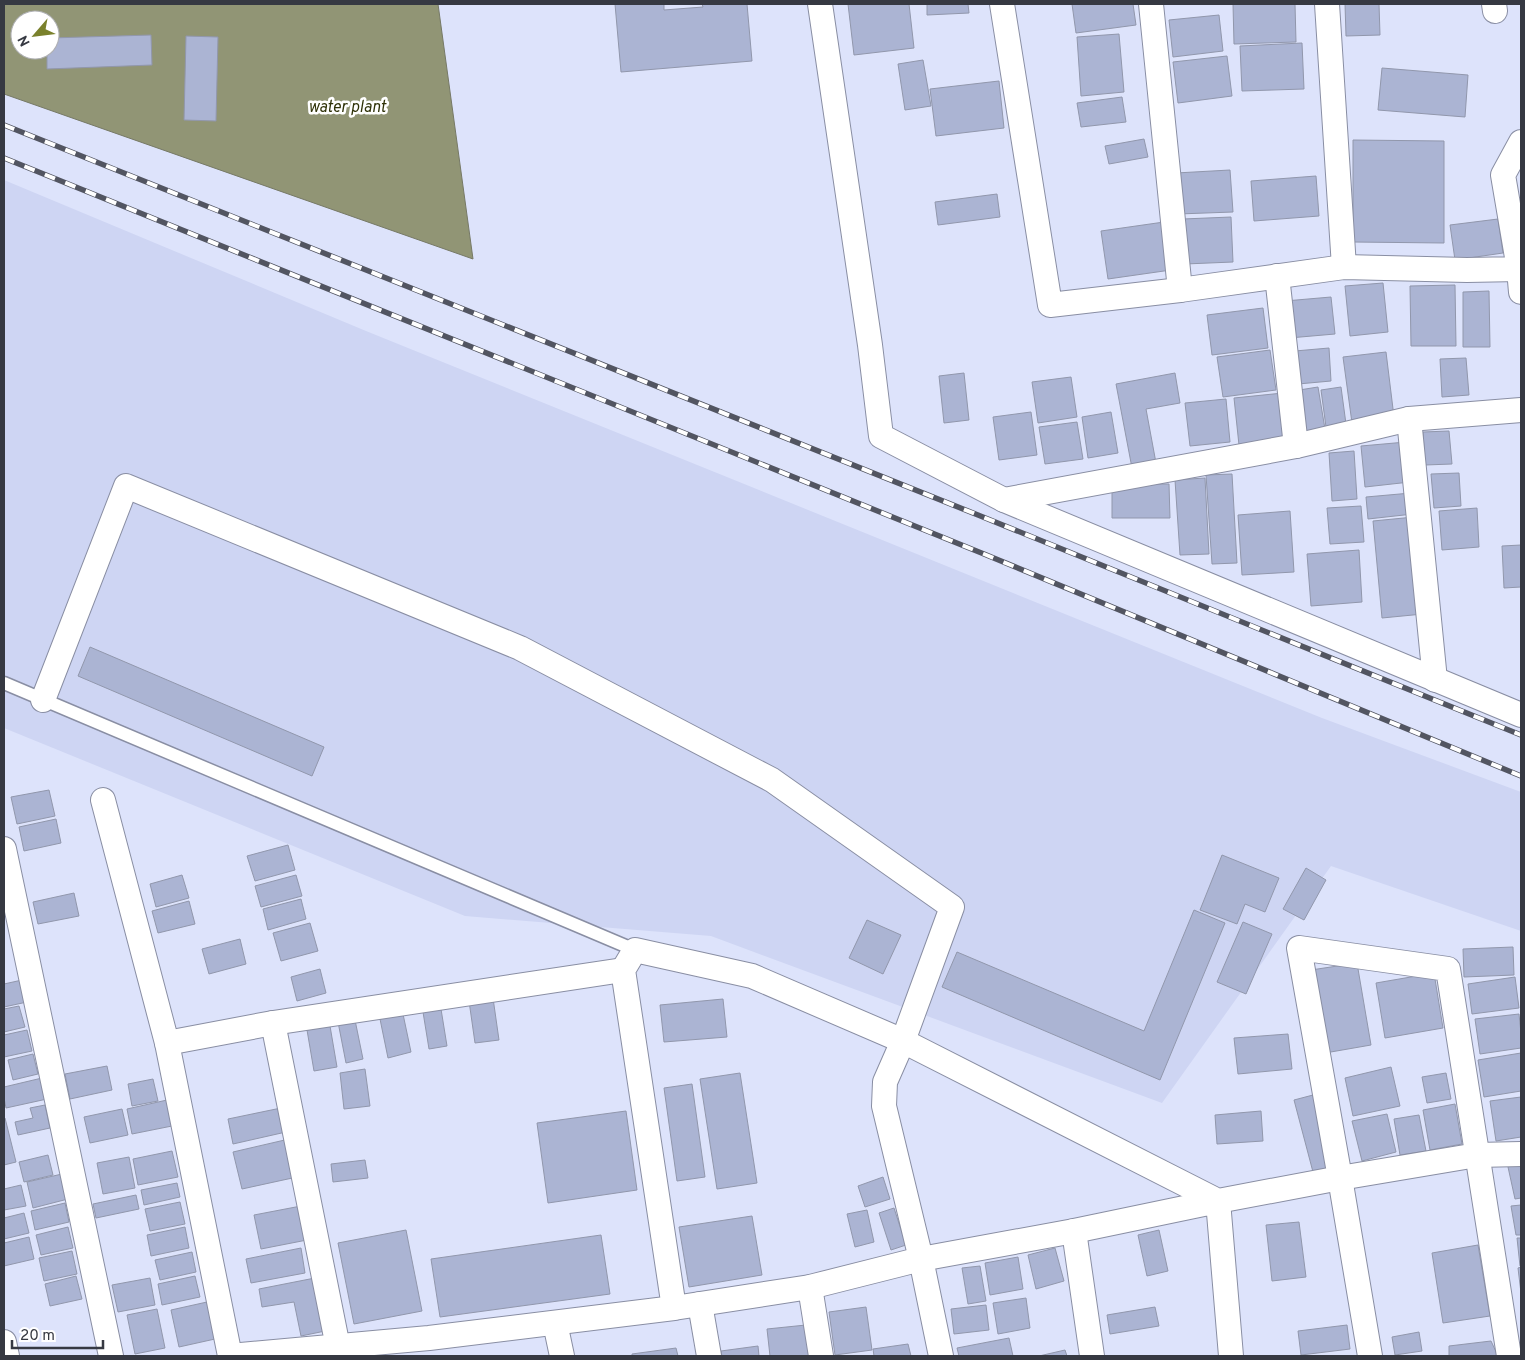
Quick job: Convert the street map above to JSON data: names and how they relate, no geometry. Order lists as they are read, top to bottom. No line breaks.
{"water":["water plant"],"scale_bar":"20 m","north":"bottom left"}
